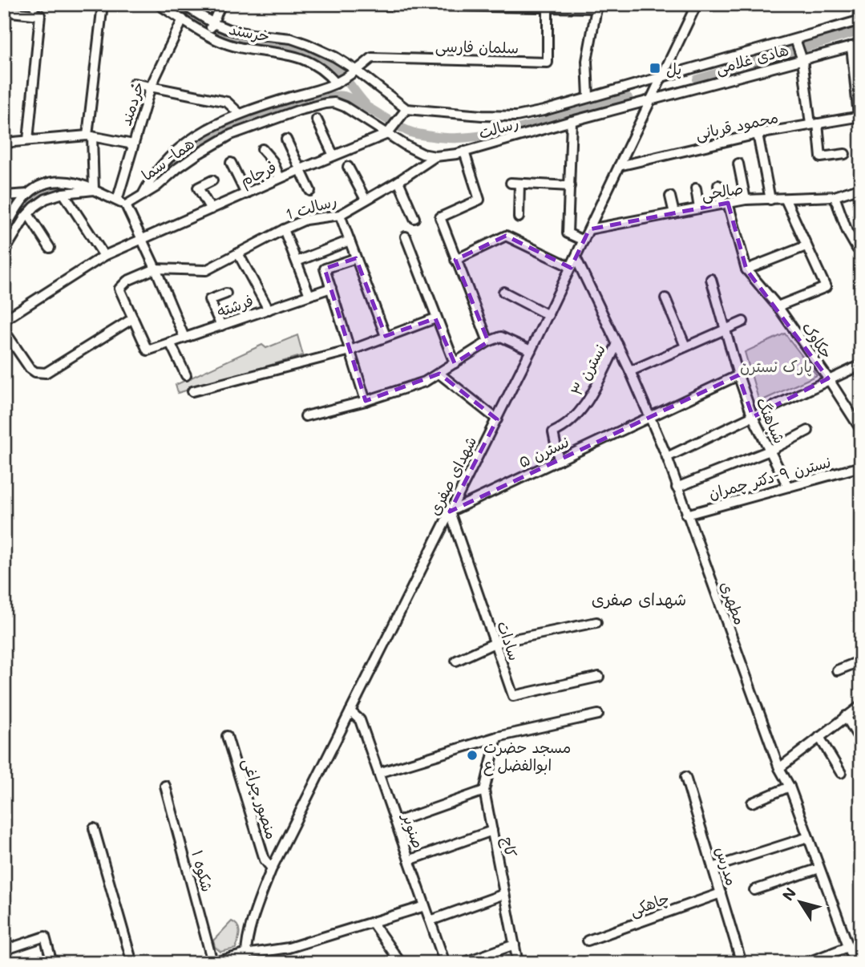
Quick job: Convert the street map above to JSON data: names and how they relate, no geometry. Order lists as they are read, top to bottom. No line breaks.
{"streets":{"street":["خرسند","سلمان فارسی","هادی غلامی","خردمند","محمود قربانی","رسالت","هما- سما","فرجام","صالحی","رسالت 1","فرشته","چکاوک","نسترن ۳","شباهنگ","نسترن ۵","شهدای صفری","نسترن ۹-دکتر چمران","مطهری","سادات","منصور چراغی","صنوبر","کاج","مدرس","شکوه ۱","چاهکی"]},"crossings":[["خرسند","خردمند"],["خرسند","هما- سما"],["سلمان فارسی","هما- سما"],["هادی غلامی","رسالت"],["هادی غلامی","شهدای صفری"],["محمود قربانی","شهدای صفری"],["رسالت","هما- سما"],["رسالت","فرجام"],["رسالت","رسالت 1"],["رسالت","شهدای صفری"],["هما- سما","فرجام"],["صالحی","شهدای صفری"],["نسترن ۳","نسترن ۵"],["نسترن ۳","مطهری"],["شباهنگ","نسترن ۵"],["شباهنگ","نسترن ۹-دکتر چمران"],["نسترن ۵","شهدای صفری"],["نسترن ۵","مطهری"],["نسترن ۵","سادات"],["شهدای صفری","مطهری"],["شهدای صفری","سادات"],["شهدای صفری","منصور چراغی"],["شهدای صفری","صنوبر"],["نسترن ۹-دکتر چمران","مطهری"],["مدرس","چاهکی"]],"districts":["شهدای صفری"],"parks":["پارک نسترن"],"places":{"transit":["پل"],"other":["مسجد حضرت ابوالفضل ع"]},"north":"top left"}
